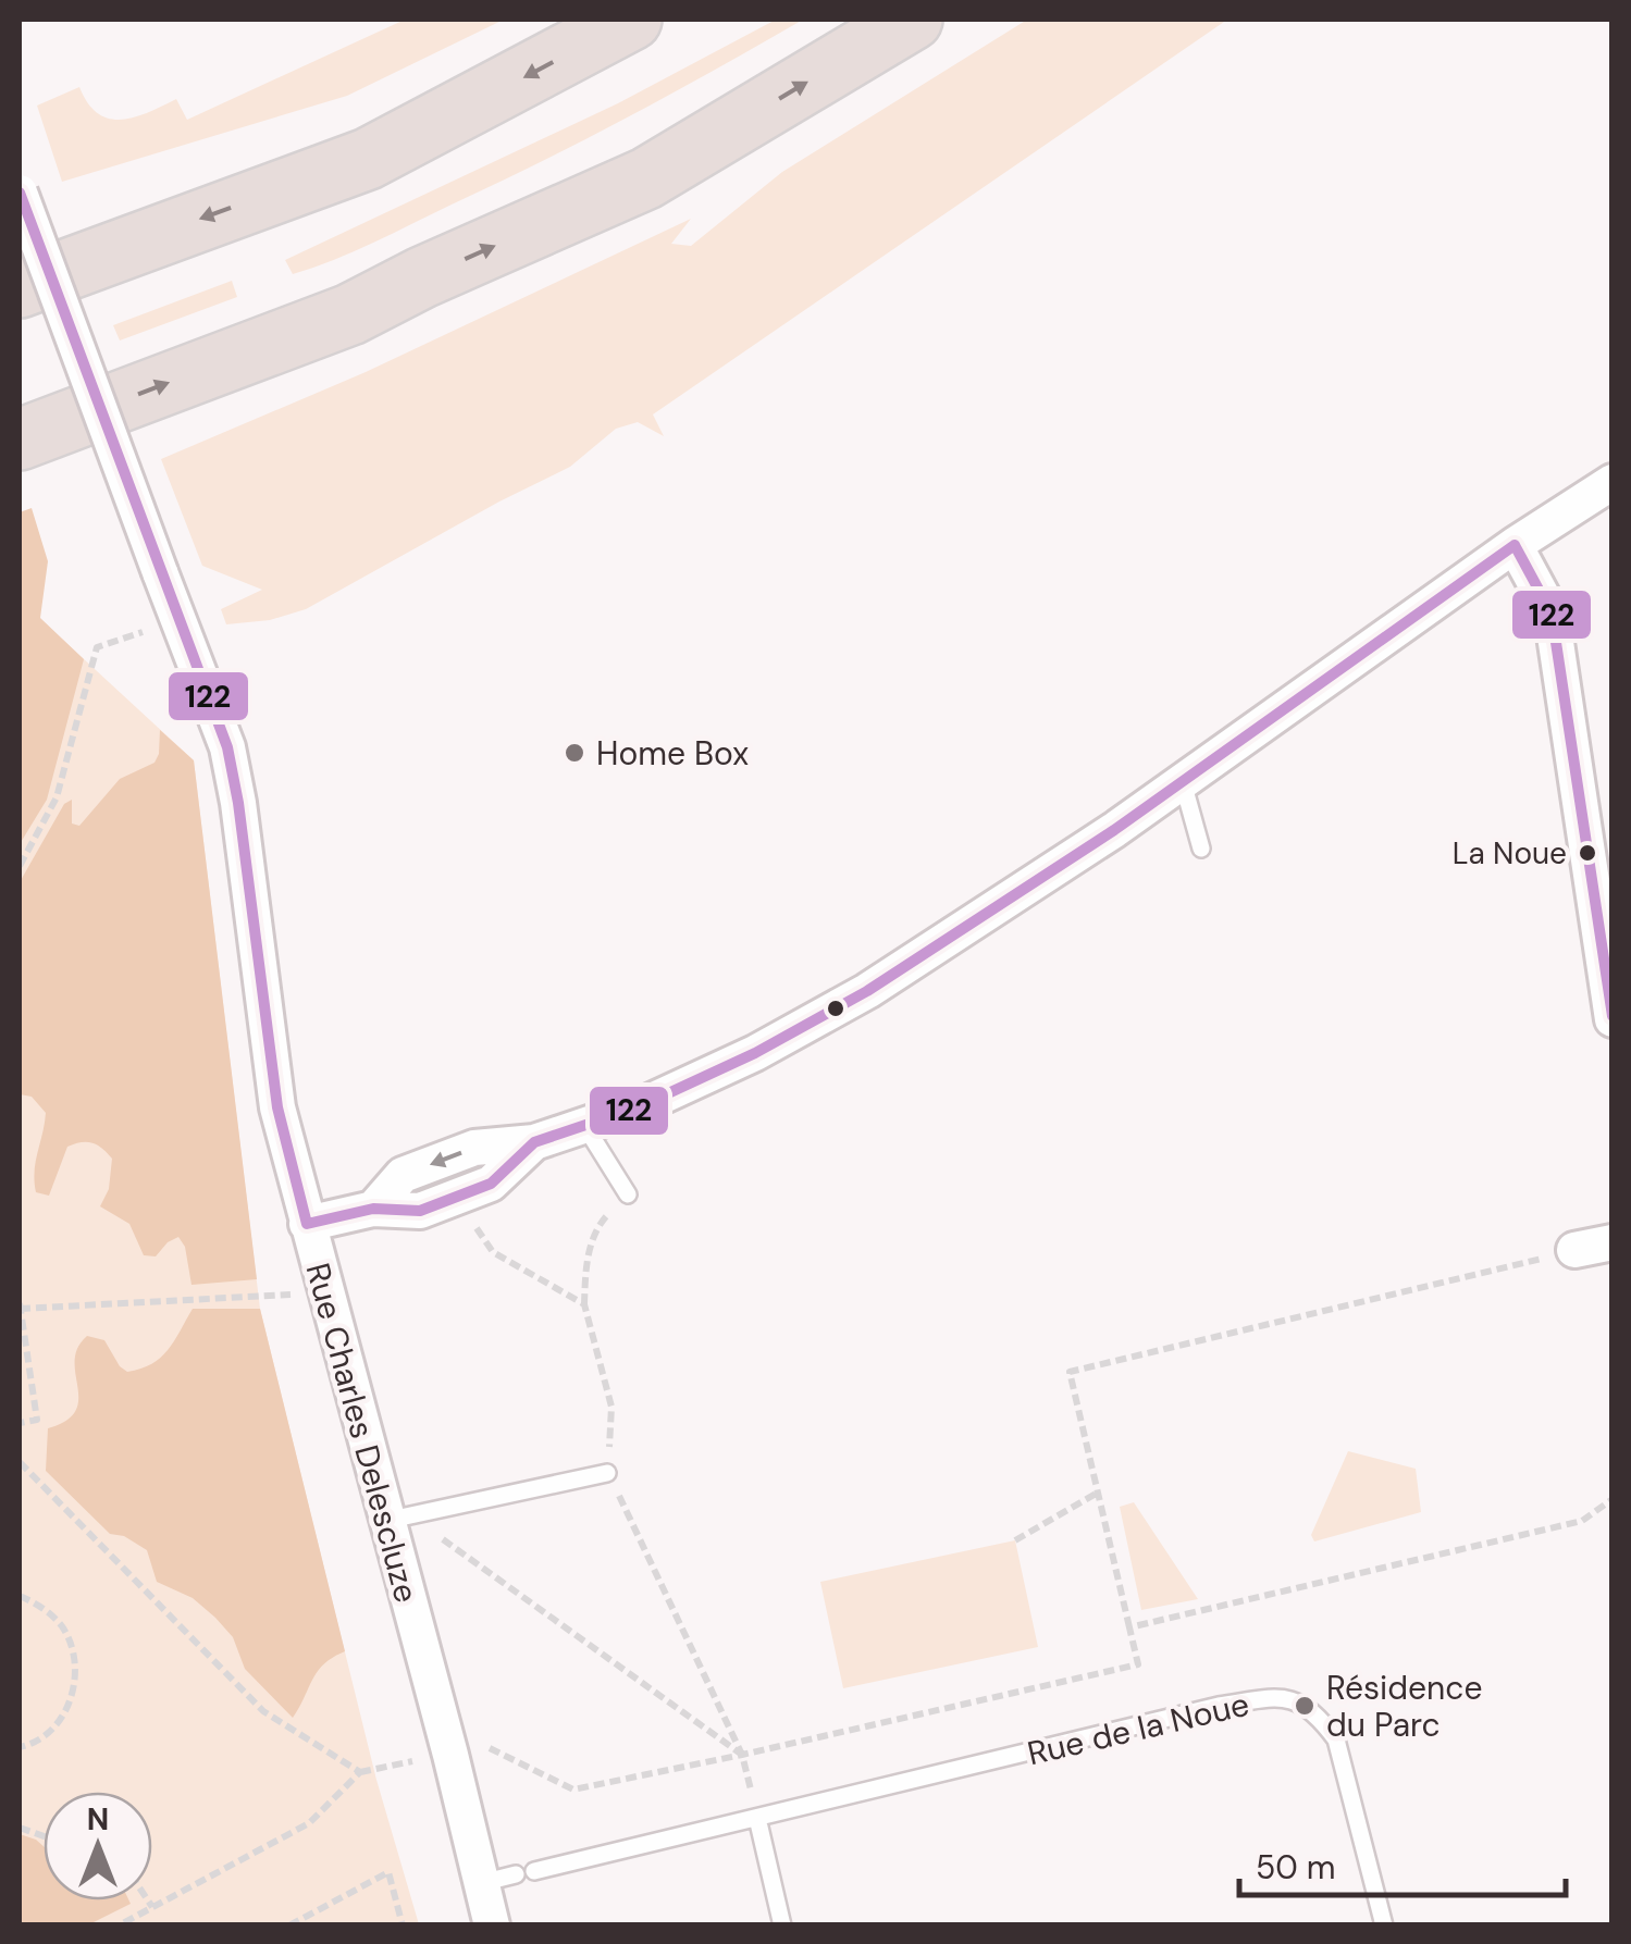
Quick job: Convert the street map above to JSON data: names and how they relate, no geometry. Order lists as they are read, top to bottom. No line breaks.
{"streets":{"street":["Rue Charles Delescluze"],"lane":["Rue de la Noue"]},"places":["Home Box","La Noue","Résidence du Parc"],"lines":["transit line 122"],"scale_bar":"50 m","north":"top"}
